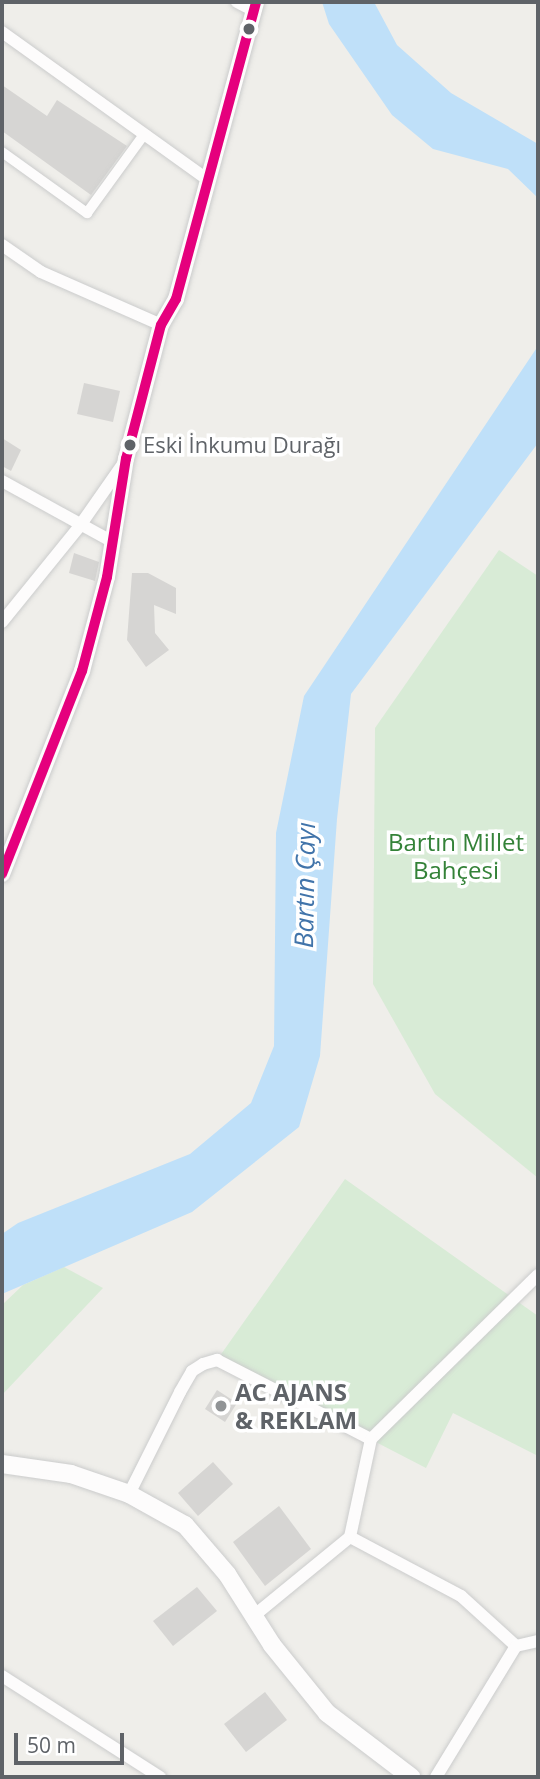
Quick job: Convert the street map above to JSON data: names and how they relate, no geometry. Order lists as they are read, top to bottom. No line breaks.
{"water":["Bartın Çayı"],"parks":["Bartın Millet Bahçesi"],"places":["Eski İnkumu Durağı","AC AJANS & REKLAM"],"scale_bar":"50 m"}
